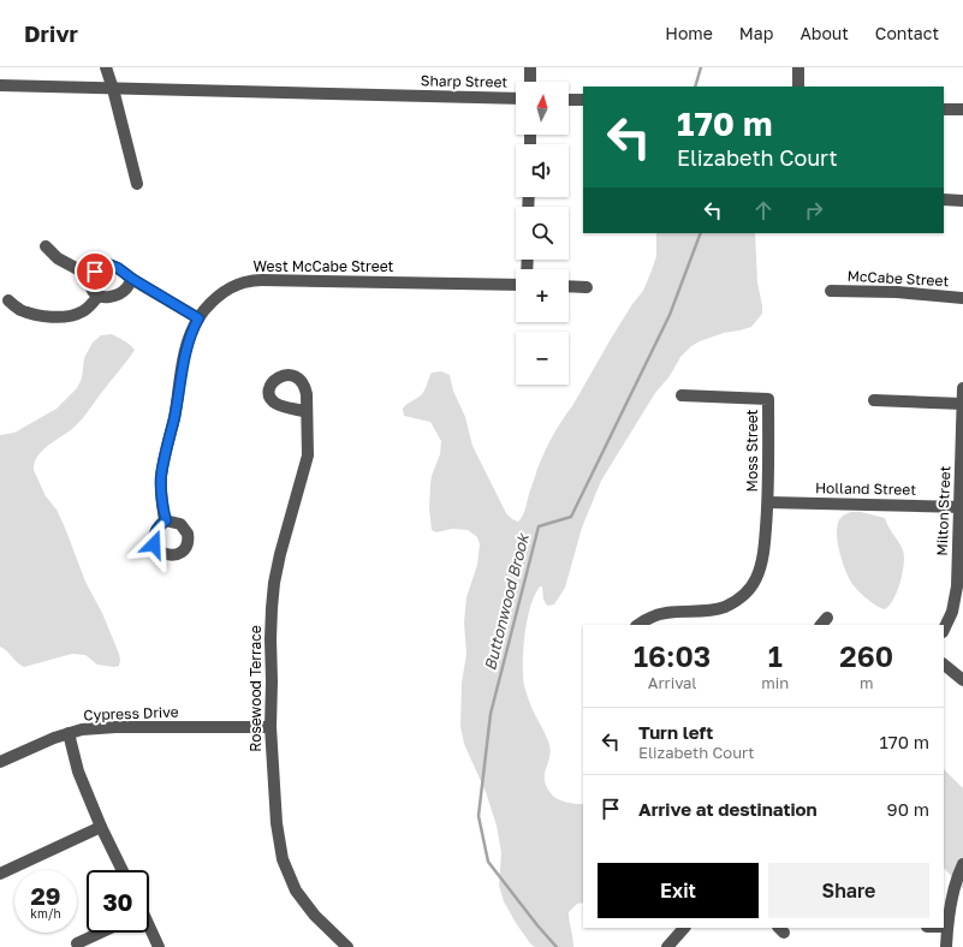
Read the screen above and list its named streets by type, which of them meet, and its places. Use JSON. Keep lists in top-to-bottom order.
{
  "streets": {
    "street": [
      "Sharp Street",
      "West McCabe Street",
      "McCabe Street",
      "Moss Street",
      "Holland Street",
      "Milton Street",
      "Rosewood Terrace",
      "Cypress Drive"
    ]
  },
  "crossings": [
    ["Moss Street", "Holland Street"],
    ["Holland Street", "Milton Street"],
    ["Rosewood Terrace", "Cypress Drive"]
  ],
  "water": ["Buttonwood Brook"],
  "north": "top",
  "page": {
    "header": "Drivr",
    "nav": [
      "Home",
      "Map",
      "About",
      "Contact"
    ],
    "map_buttons": ["+", "−"],
    "turn": ["170 m", "Elizabeth Court"],
    "eta": [
      "16:03",
      "Arrival",
      "1",
      "min",
      "260",
      "m"
    ],
    "list": [
      {
        "name": "Turn left",
        "note": "Elizabeth Court",
        "value": "170 m"
      },
      {
        "name": "Arrive at destination",
        "value": "90 m"
      }
    ],
    "buttons": ["Exit", "Share"],
    "speed": "29 km/h",
    "limit": "30"
  }
}
